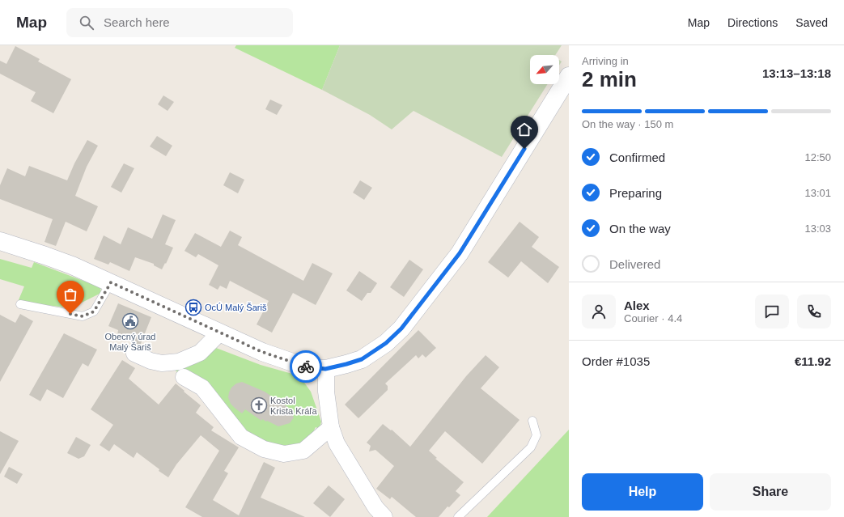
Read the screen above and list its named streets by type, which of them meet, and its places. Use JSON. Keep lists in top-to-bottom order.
{
  "places": {
    "bus stop": ["OcÚ Malý Šariš"],
    "public building": ["Obecný úrad Malý Šariš"],
    "church": ["Kostol Krista Kráľa"]
  },
  "north": "bottom left",
  "page": {
    "header": "Map",
    "search": "Search here",
    "nav": ["Map", "Directions", "Saved"],
    "heading": ["2 min", "Arriving in", "13:13–13:18"],
    "panel": [
      "Alex",
      "Courier · 4.4",
      "Order #1035",
      "€11.92"
    ],
    "bar": "On the way · 150 m",
    "list": [
      ["Confirmed", "12:50"],
      ["Preparing", "13:01"],
      ["On the way", "13:03"],
      "Delivered"
    ],
    "buttons": ["Help", "Share"]
  }
}
